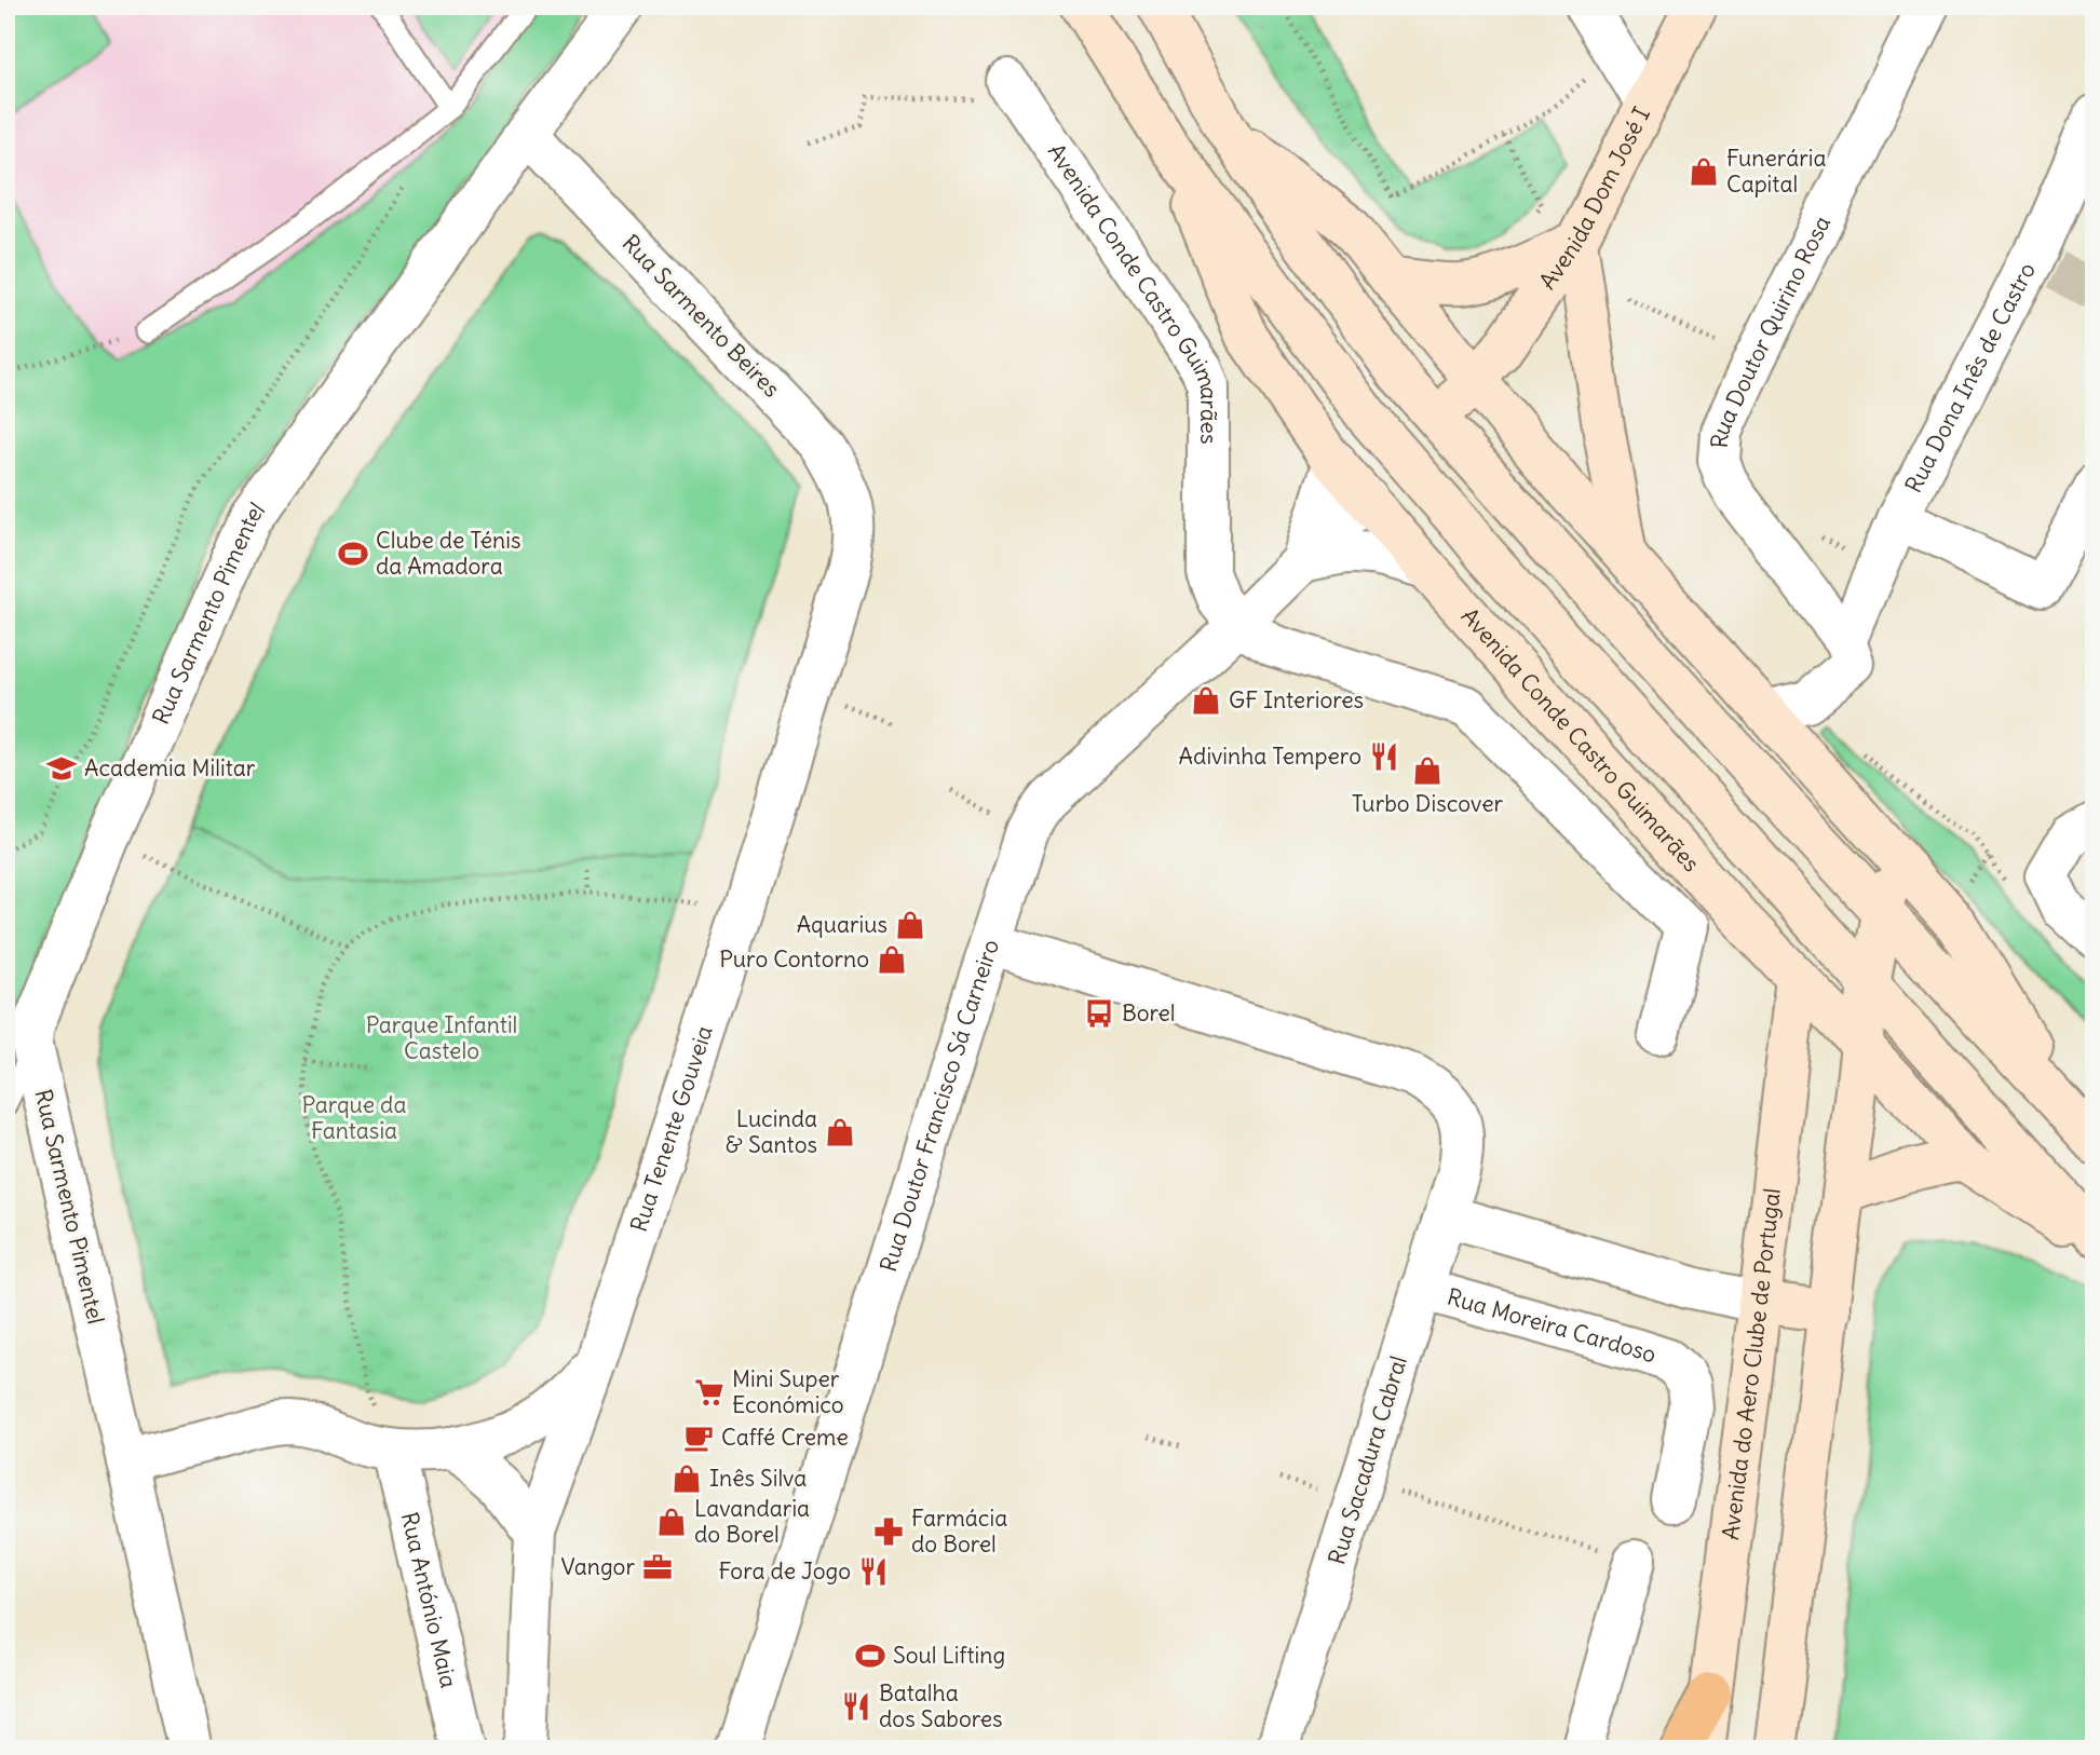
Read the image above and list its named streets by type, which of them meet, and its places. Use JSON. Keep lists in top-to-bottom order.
{
  "streets": {
    "main road": ["Avenida Dom José I", "Avenida Conde Castro Guimarães", "Avenida do Aero Clube de Portugal"],
    "street": [
      "Rua Sarmento Beires",
      "Rua Doutor Quirino Rosa",
      "Rua Dona Inês de Castro",
      "Rua Sarmento Pimentel",
      "Rua Doutor Francisco Sá Carneiro",
      "Rua Tenente Gouveia",
      "Rua Moreira Cardoso",
      "Rua Sacadura Cabral",
      "Rua António Maia"
    ]
  },
  "crossings": [
    ["Avenida Dom José I", "Avenida Conde Castro Guimarães"],
    ["Avenida Dom José I", "Rua Doutor Francisco Sá Carneiro"],
    ["Avenida Conde Castro Guimarães", "Rua Doutor Francisco Sá Carneiro"],
    ["Avenida Conde Castro Guimarães", "Avenida do Aero Clube de Portugal"],
    ["Rua Sarmento Beires", "Rua Sarmento Pimentel"],
    ["Rua Sarmento Beires", "Rua Tenente Gouveia"],
    ["Rua Doutor Quirino Rosa", "Rua Dona Inês de Castro"],
    ["Rua Doutor Francisco Sá Carneiro", "Rua Sacadura Cabral"],
    ["Rua Moreira Cardoso", "Rua Sacadura Cabral"]
  ],
  "parks": ["Parque Infantil Castelo", "Parque da Fantasia"],
  "places": {
    "shop": [
      "Funerária Capital",
      "GF Interiores",
      "Turbo Discover",
      "Aquarius",
      "Puro Contorno",
      "Lucinda & Santos",
      "Inês Silva",
      "Lavandaria do Borel"
    ],
    "sports": ["Clube de Ténis da Amadora", "Soul Lifting"],
    "restaurant": ["Adivinha Tempero", "Fora de Jogo", "Batalha dos Sabores"],
    "school or university": ["Academia Militar"],
    "bus stop": ["Borel"],
    "supermarket": ["Mini Super Económico"],
    "cafe": ["Caffé Creme"],
    "pharmacy": ["Farmácia do Borel"],
    "office": ["Vangor"]
  }
}
